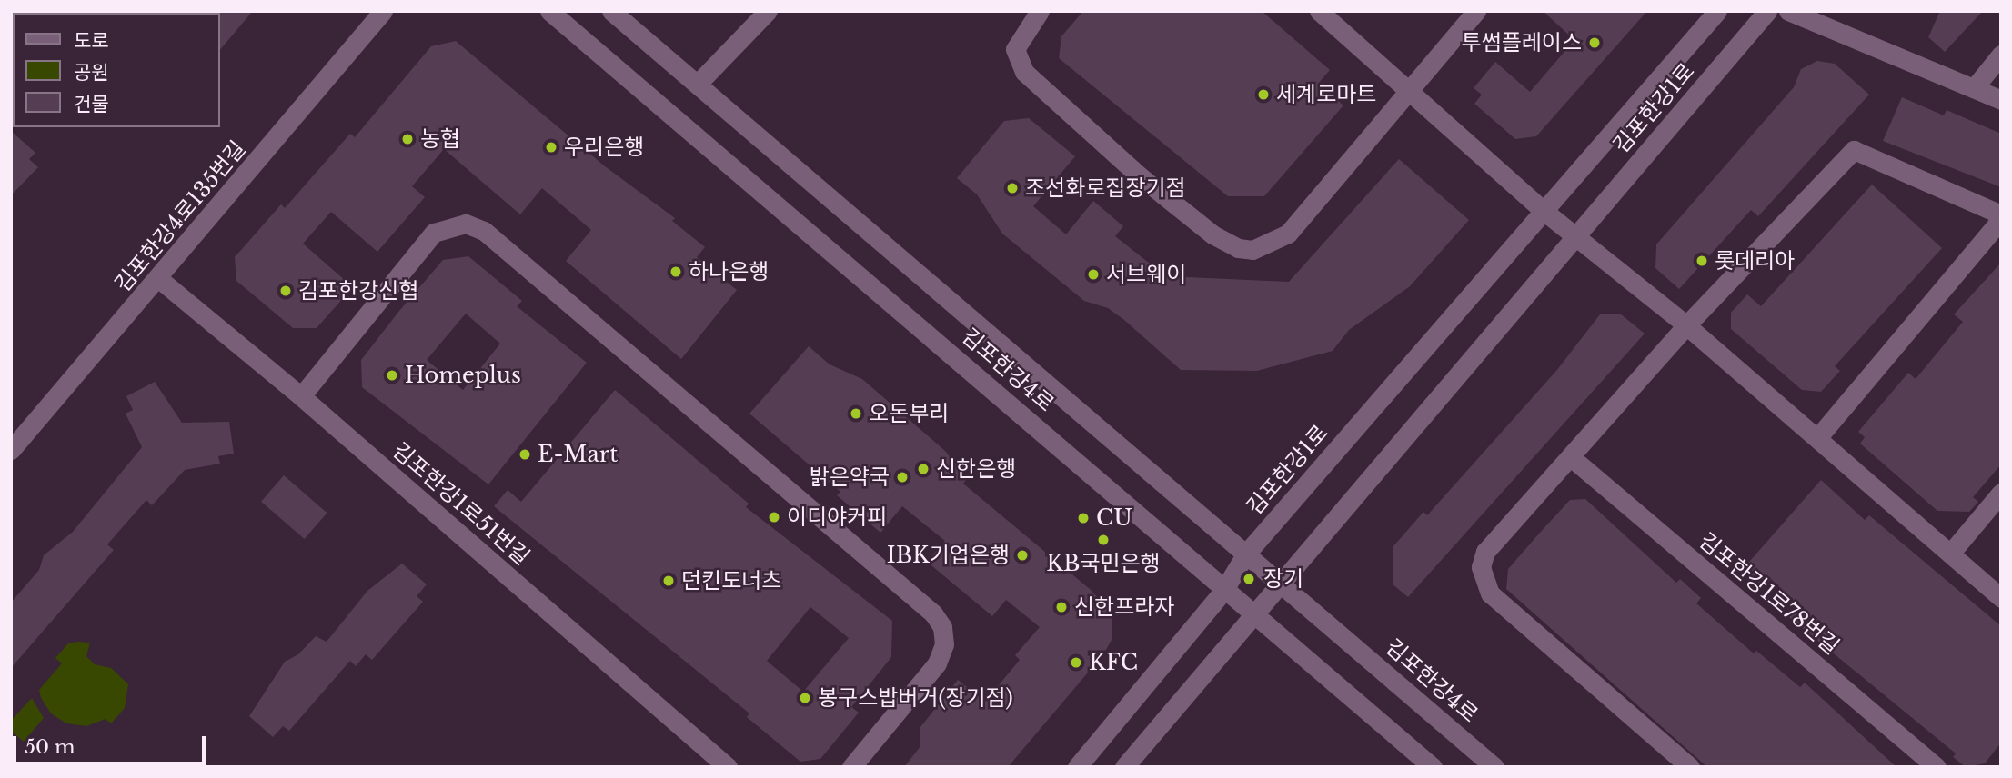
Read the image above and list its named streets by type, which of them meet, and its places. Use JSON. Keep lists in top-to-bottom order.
{
  "streets": {
    "street": [
      "김포한강1로",
      "김포한강4로135번길",
      "김포한강4로",
      "김포한강1로51번길",
      "김포한강1로78번길"
    ]
  },
  "crossings": [
    ["김포한강1로", "김포한강4로"],
    ["김포한강4로135번길", "김포한강1로51번길"]
  ],
  "places": [
    "투썸플레이스",
    "세계로마트",
    "농협",
    "우리은행",
    "조선화로집장기점",
    "롯데리아",
    "하나은행",
    "서브웨이",
    "김포한강신협",
    "Homeplus",
    "오돈부리",
    "E-Mart",
    "신한은행",
    "밝은약국",
    "이디야커피",
    "CU",
    "KB국민은행",
    "IBK기업은행",
    "장기",
    "던킨도너츠",
    "신한프라자",
    "KFC",
    "봉구스밥버거(장기점)"
  ],
  "legend": ["도로", "공원", "건물"],
  "scale_bar": "50 m"
}
